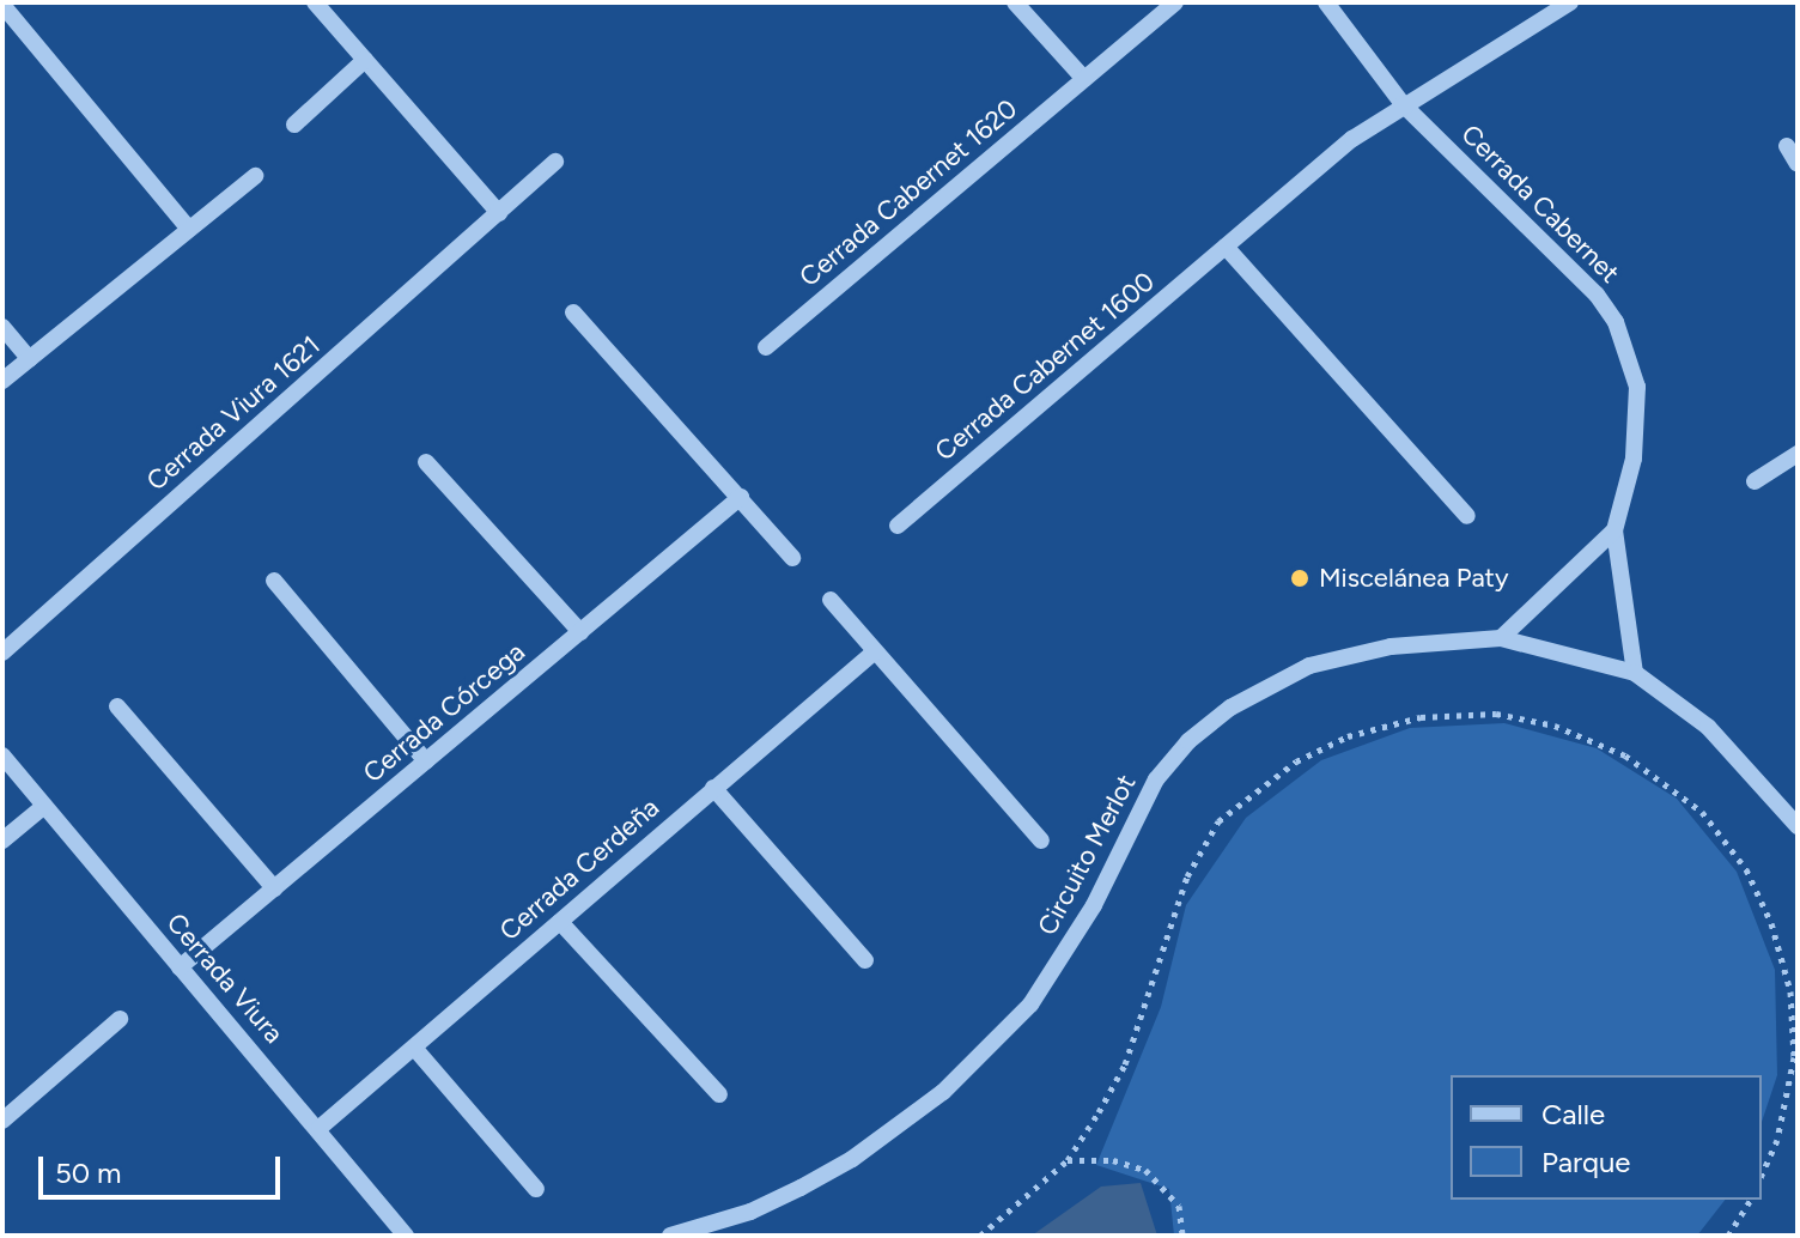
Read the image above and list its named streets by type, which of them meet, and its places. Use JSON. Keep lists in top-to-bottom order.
{
  "streets": {
    "street": [
      "Cerrada Cabernet 1620",
      "Cerrada Cabernet",
      "Cerrada Cabernet 1600",
      "Cerrada Viura 1621",
      "Cerrada Córcega",
      "Circuito Merlot",
      "Cerrada Cerdeña",
      "Cerrada Viura"
    ]
  },
  "crossings": [
    ["Cerrada Cabernet", "Cerrada Cabernet 1600"],
    ["Cerrada Cabernet", "Circuito Merlot"],
    ["Cerrada Córcega", "Cerrada Viura"],
    ["Cerrada Cerdeña", "Cerrada Viura"]
  ],
  "places": ["Miscelánea Paty"],
  "legend": ["Calle", "Parque"],
  "scale_bar": "50 m"
}
